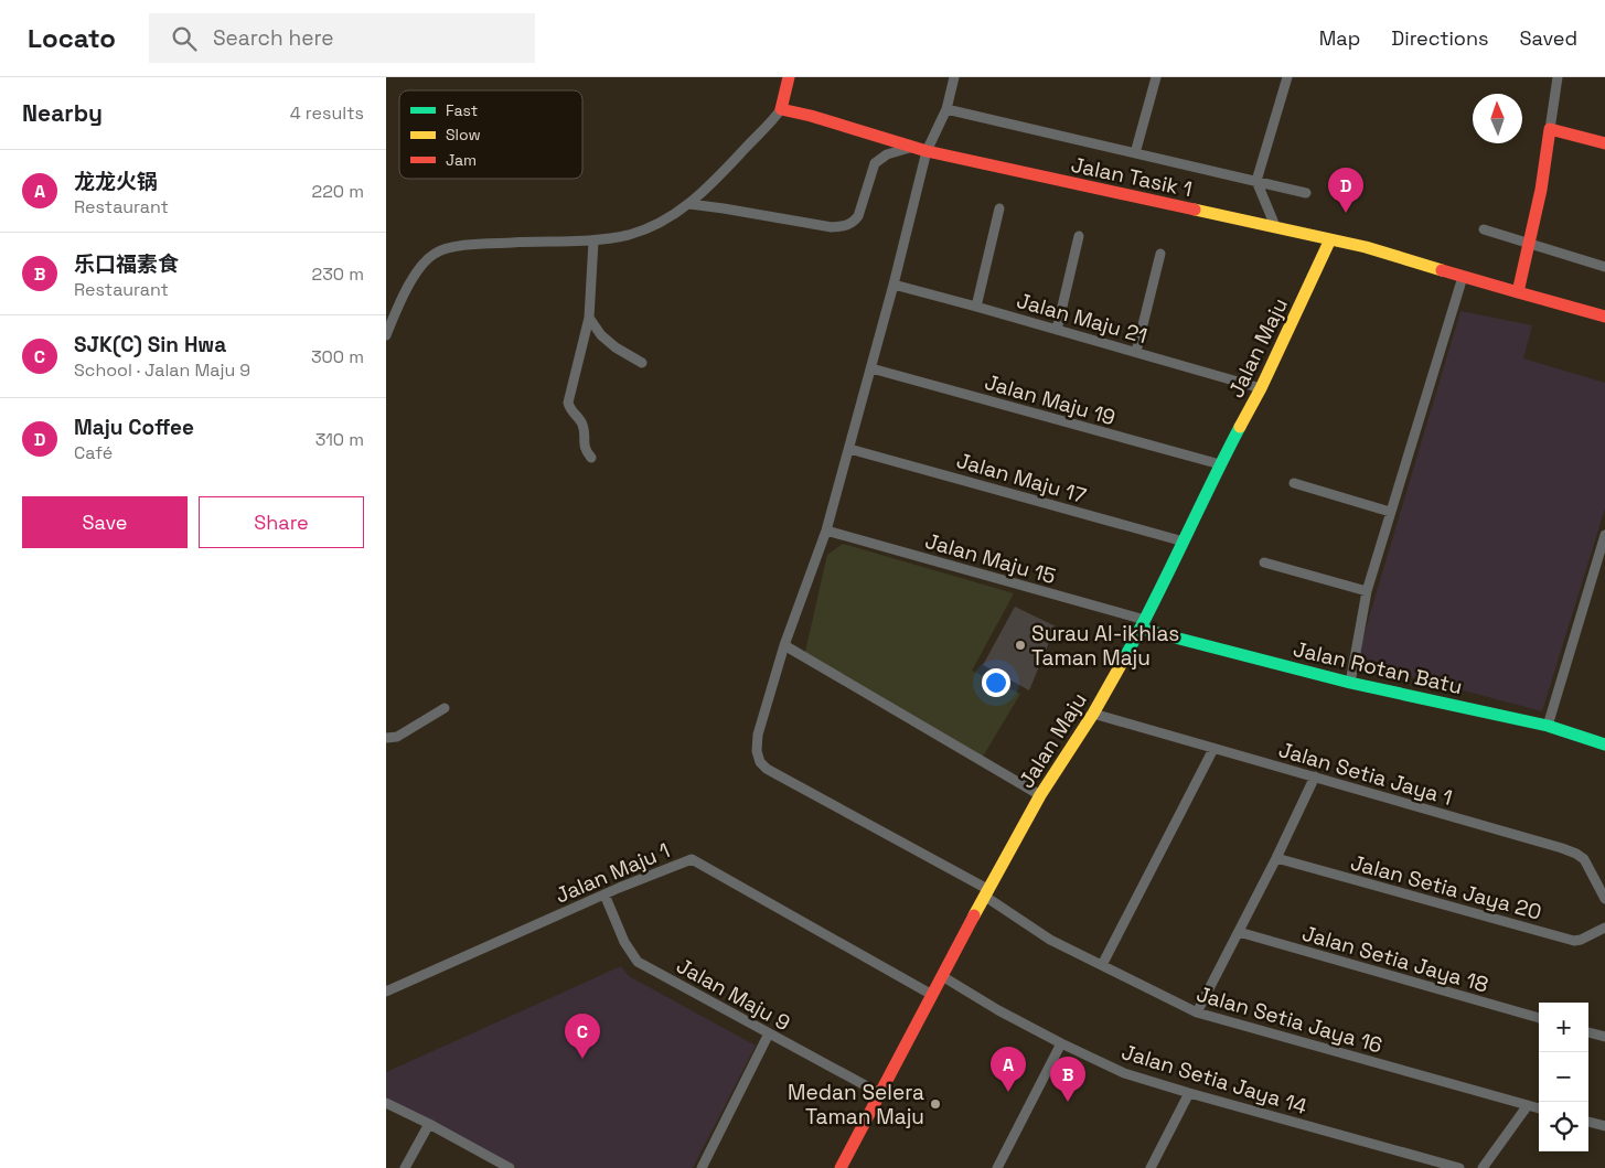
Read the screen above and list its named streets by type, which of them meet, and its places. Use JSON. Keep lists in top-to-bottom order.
{
  "streets": {
    "street": [
      "Jalan Tasik 1",
      "Jalan Maju 21",
      "Jalan Maju",
      "Jalan Maju 19",
      "Jalan Maju 17",
      "Jalan Maju 15",
      "Jalan Rotan Batu",
      "Jalan Setia Jaya 1",
      "Jalan Maju 1",
      "Jalan Setia Jaya 20",
      "Jalan Setia Jaya 18",
      "Jalan Maju 9",
      "Jalan Setia Jaya 16",
      "Jalan Setia Jaya 14"
    ]
  },
  "crossings": [
    ["Jalan Tasik 1", "Jalan Maju"],
    ["Jalan Maju 21", "Jalan Maju"],
    ["Jalan Maju", "Jalan Maju 19"],
    ["Jalan Maju", "Jalan Maju 17"],
    ["Jalan Maju", "Jalan Maju 15"],
    ["Jalan Maju", "Jalan Rotan Batu"],
    ["Jalan Maju", "Jalan Setia Jaya 1"],
    ["Jalan Maju", "Jalan Maju 1"],
    ["Jalan Maju", "Jalan Maju 9"],
    ["Jalan Maju", "Jalan Setia Jaya 16"],
    ["Jalan Maju", "Jalan Setia Jaya 14"],
    ["Jalan Maju 15", "Jalan Rotan Batu"],
    ["Jalan Maju 1", "Jalan Maju 9"]
  ],
  "places": ["Surau Al-ikhlas Taman Maju", "Medan Selera Taman Maju"],
  "legend": ["Fast", "Slow", "Jam"],
  "north": "top",
  "page": {
    "header": "Locato",
    "search": "Search here",
    "nav": ["Map", "Directions", "Saved"],
    "heading": ["Nearby", "4 results"],
    "list": [
      {
        "mark": "A",
        "name": "龙龙火锅",
        "note": "Restaurant",
        "value": "220 m"
      },
      {
        "mark": "B",
        "name": "乐口福素食",
        "note": "Restaurant",
        "value": "230 m"
      },
      {
        "mark": "C",
        "name": "SJK(C) Sin Hwa",
        "note": "School · Jalan Maju 9",
        "value": "300 m"
      },
      {
        "mark": "D",
        "name": "Maju Coffee",
        "note": "Café",
        "value": "310 m"
      }
    ],
    "pins": [
      "D",
      "C",
      "A",
      "B"
    ],
    "buttons": ["Save", "Share"],
    "map_buttons": ["+", "−"]
  }
}
